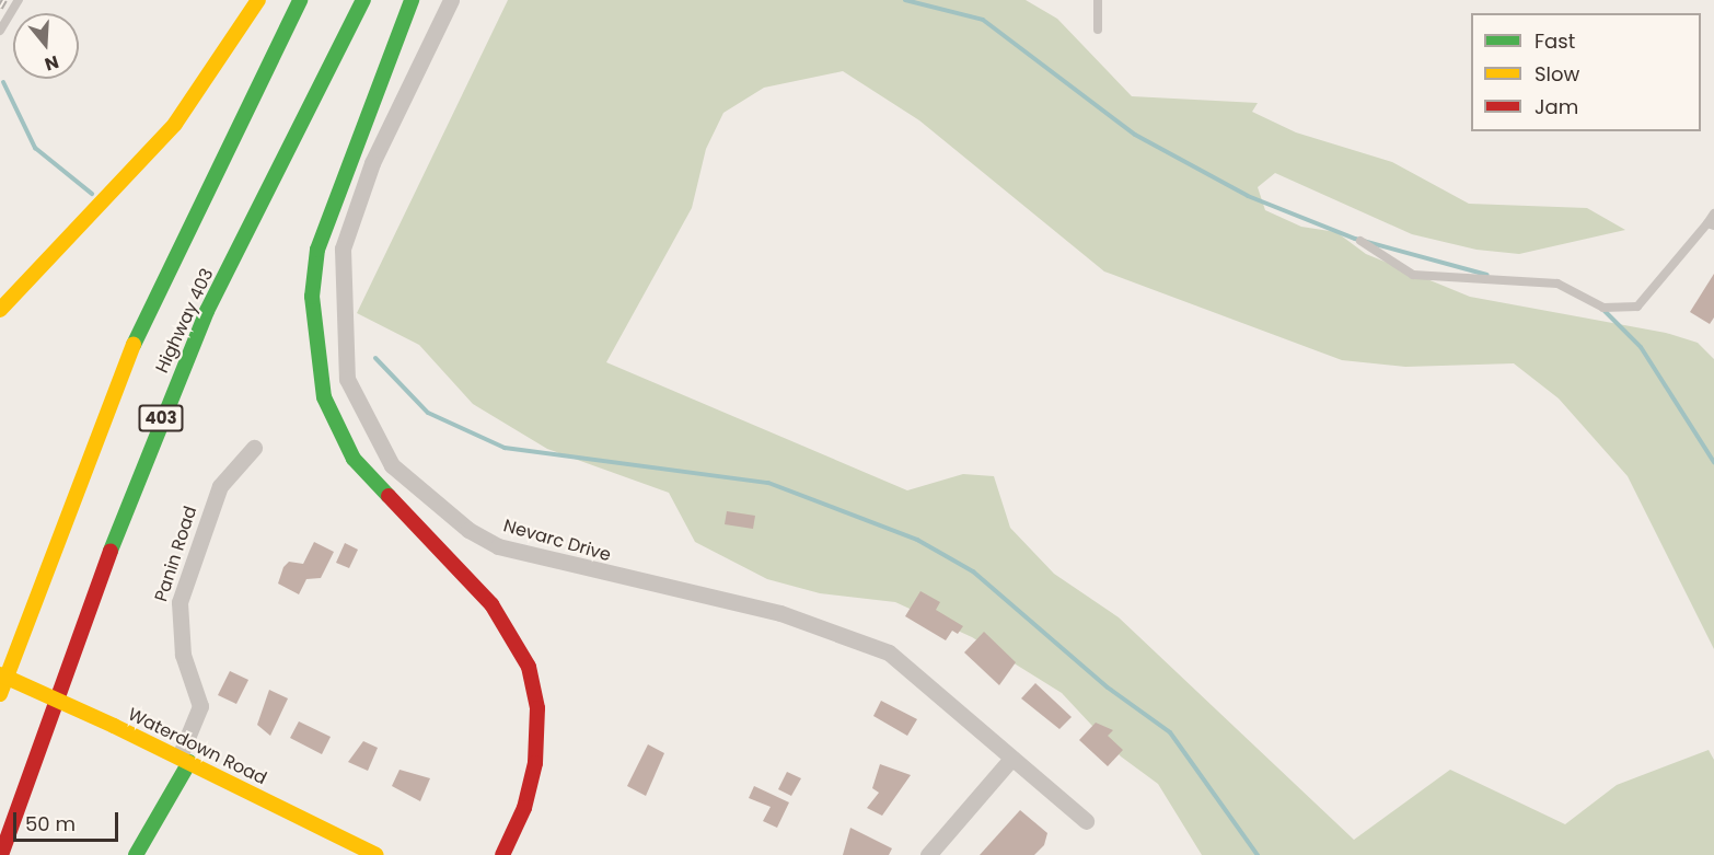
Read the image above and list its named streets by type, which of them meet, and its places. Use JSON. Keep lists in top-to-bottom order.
{
  "streets": {
    "main road": ["Highway 403", "403", "Waterdown Road"],
    "street": ["Nevarc Drive", "Panin Road"]
  },
  "crossings": [
    ["Panin Road", "Waterdown Road"]
  ],
  "legend": ["Fast", "Slow", "Jam"],
  "scale_bar": "50 m",
  "north": "bottom"
}
